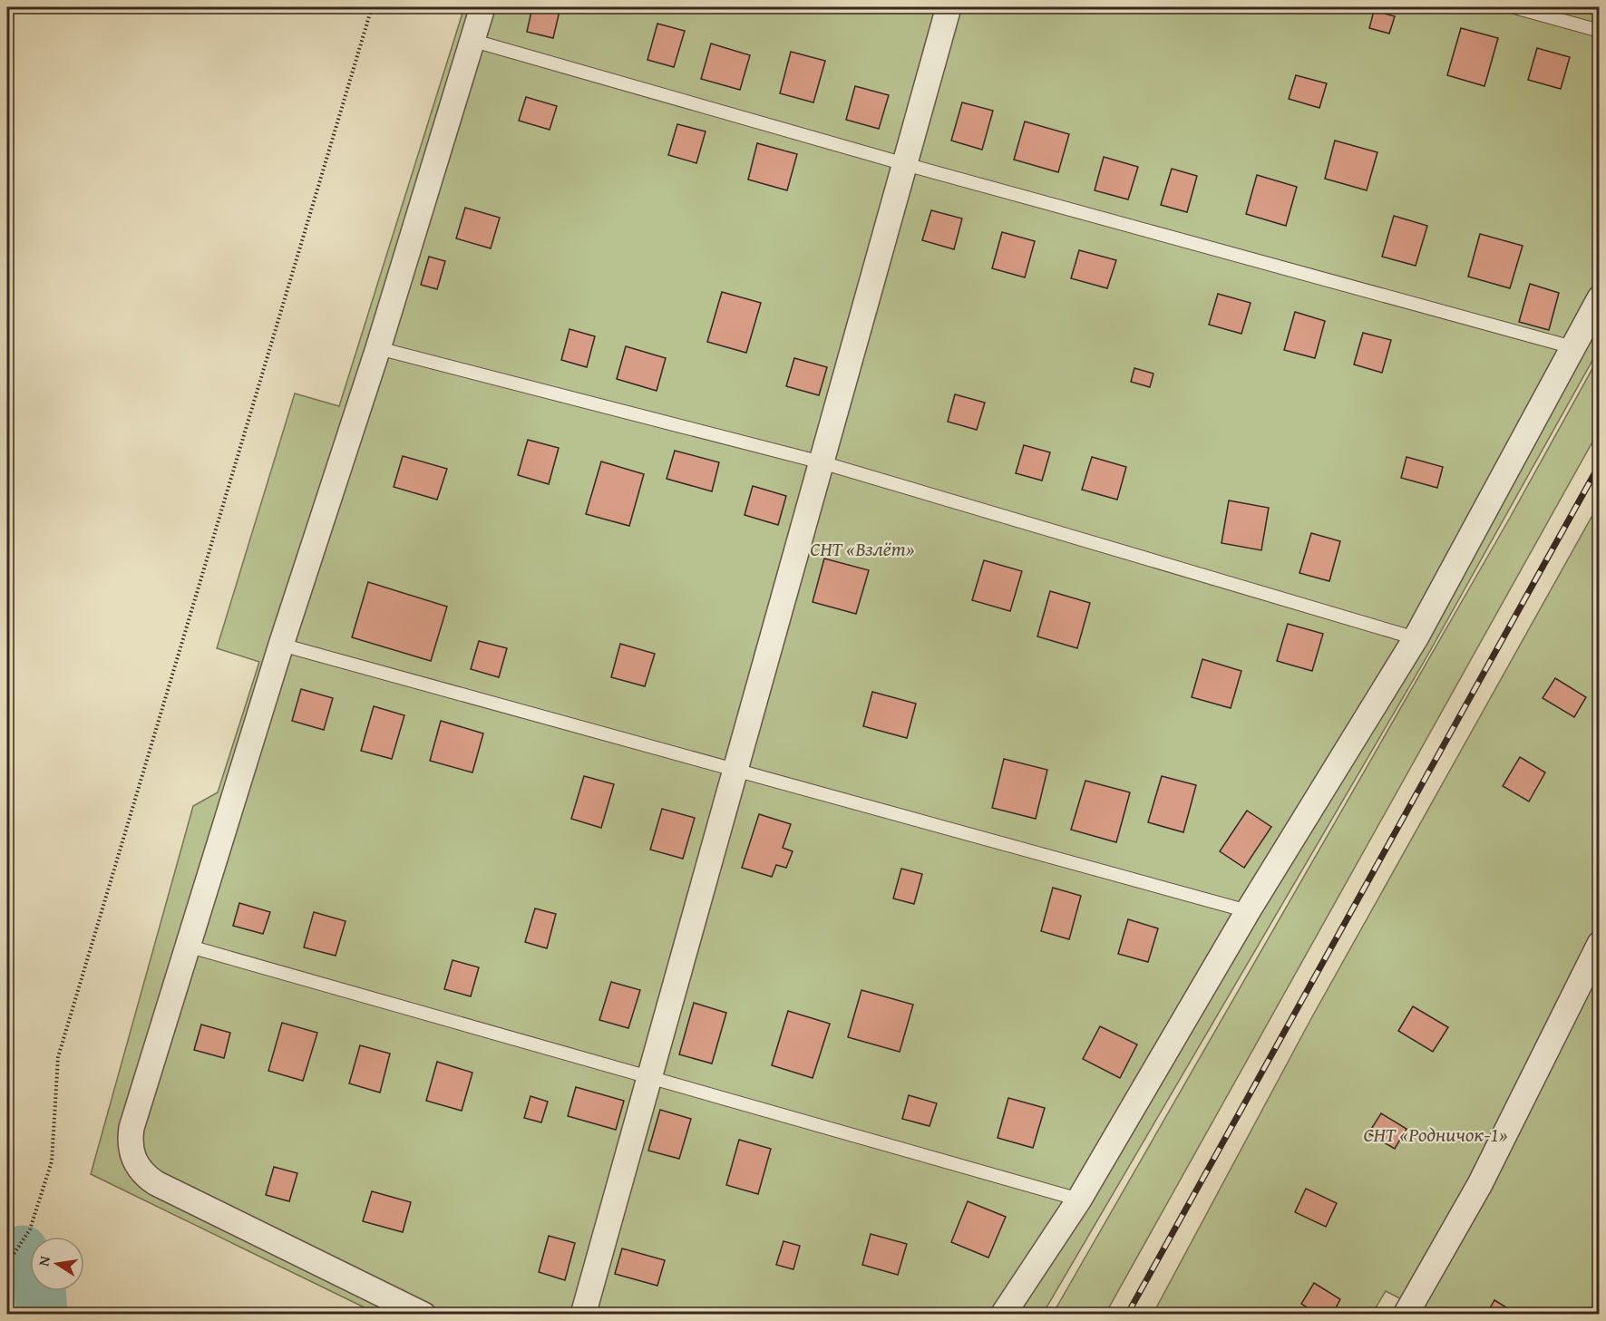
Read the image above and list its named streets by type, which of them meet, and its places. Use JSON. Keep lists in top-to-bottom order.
{
  "parks": ["СНТ «Взлёт»", "СНТ «Родничок-1»"],
  "north": "left"
}
